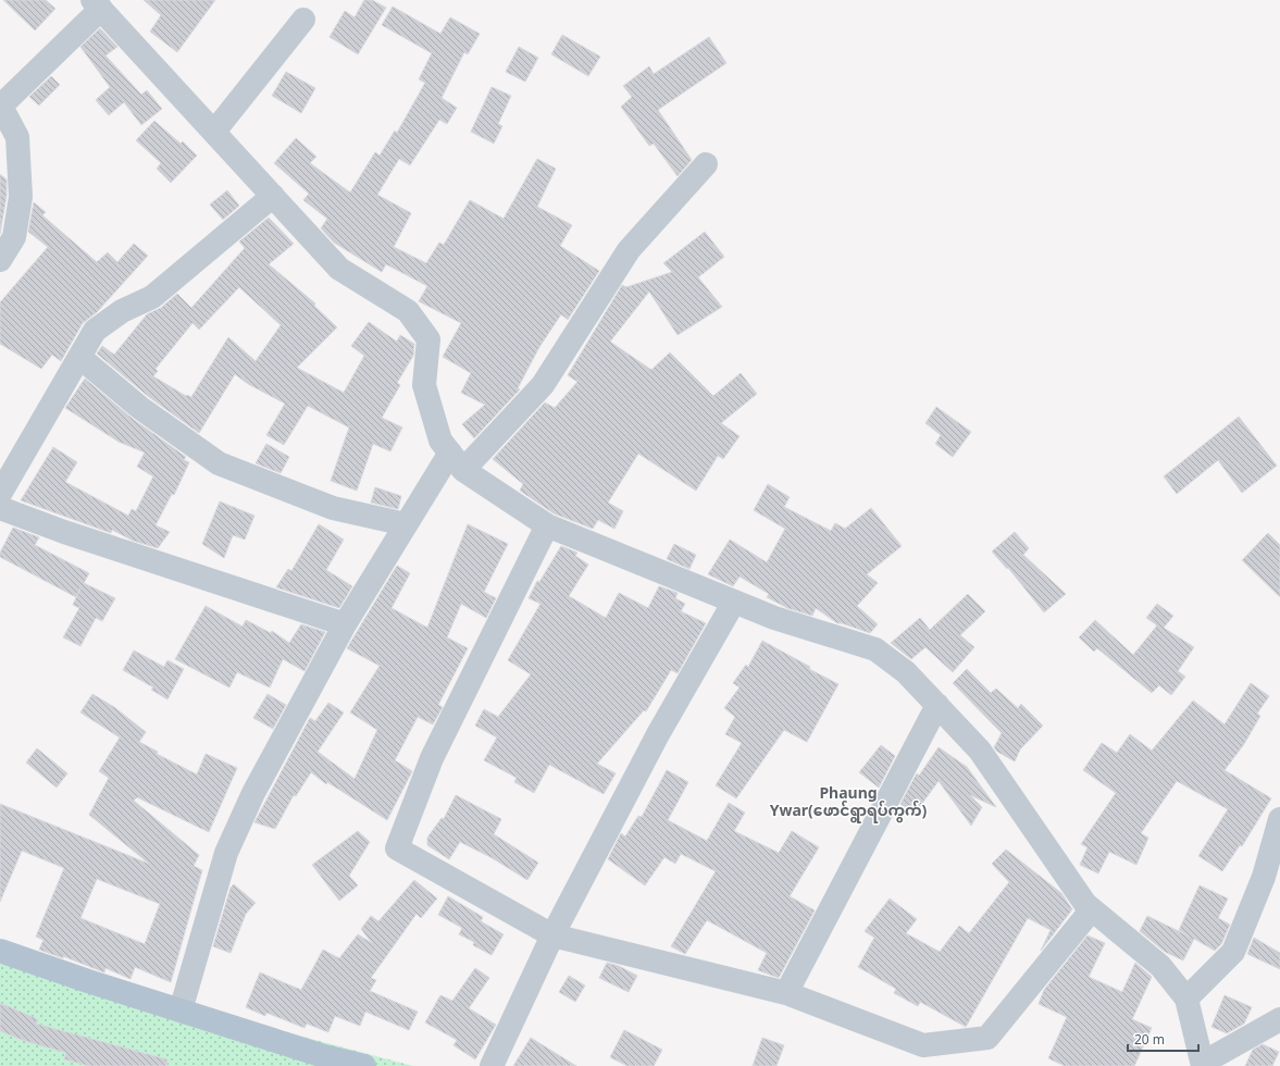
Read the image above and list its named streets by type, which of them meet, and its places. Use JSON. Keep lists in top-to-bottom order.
{
  "districts": ["Phaung Ywar(ဖောင်ရွာရပ်ကွက်)"],
  "scale_bar": "20 m"
}
